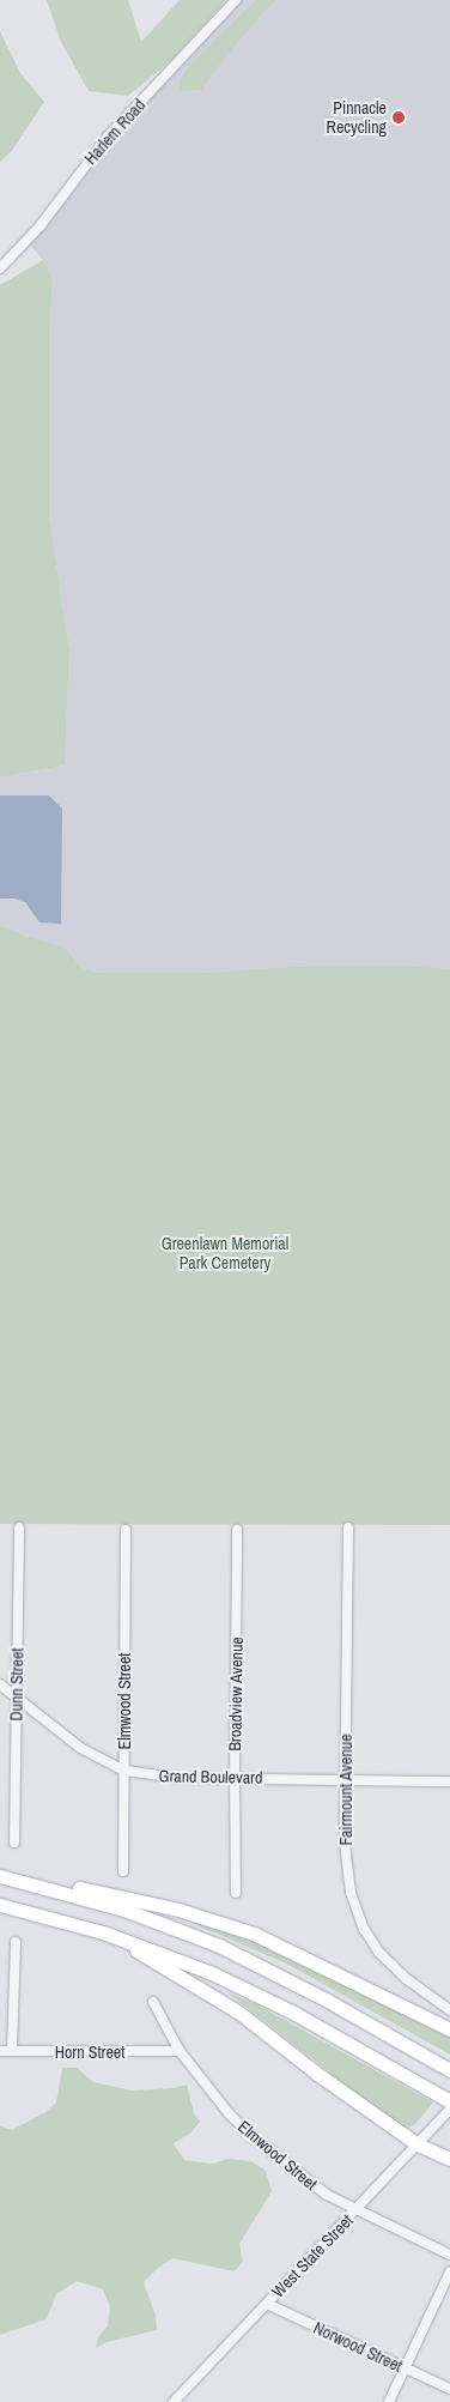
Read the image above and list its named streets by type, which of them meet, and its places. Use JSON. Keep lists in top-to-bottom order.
{
  "streets": {
    "street": [
      "Harlem Road",
      "Dunn Street",
      "Broadview Avenue",
      "Elmwood Street",
      "Grand Boulevard",
      "Fairmount Avenue",
      "Horn Street",
      "West State Street",
      "Norwood Street"
    ]
  },
  "crossings": [
    ["Dunn Street", "Grand Boulevard"],
    ["Broadview Avenue", "Grand Boulevard"],
    ["Elmwood Street", "Grand Boulevard"],
    ["Elmwood Street", "Horn Street"],
    ["Elmwood Street", "West State Street"],
    ["Grand Boulevard", "Fairmount Avenue"],
    ["West State Street", "Norwood Street"]
  ],
  "parks": ["Greenlawn Memorial Park Cemetery"],
  "places": ["Pinnacle Recycling"]
}
